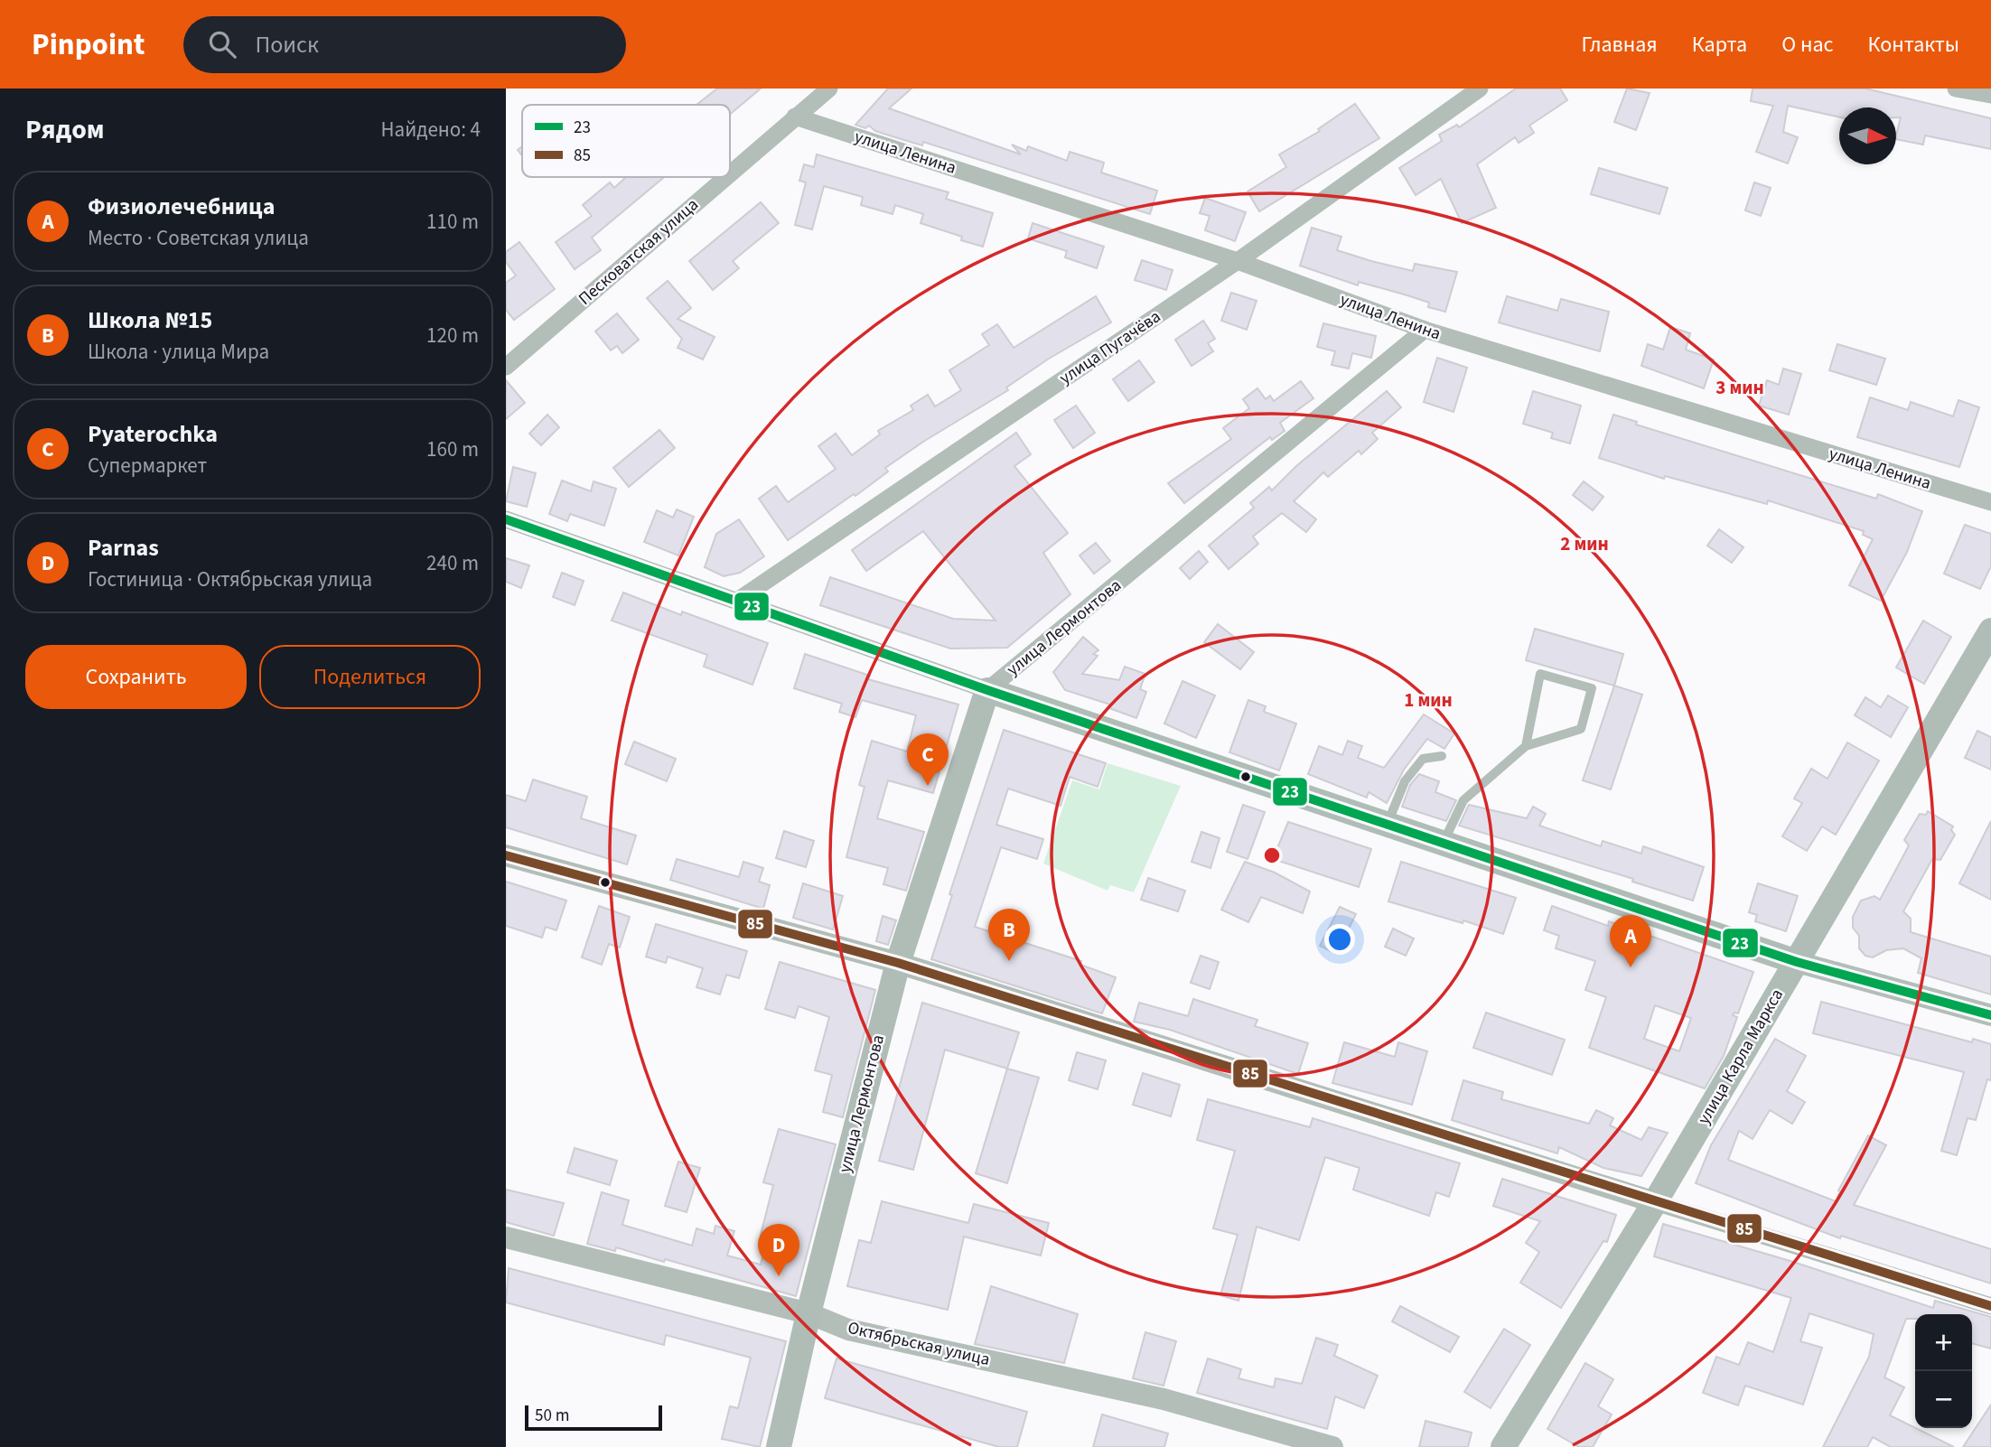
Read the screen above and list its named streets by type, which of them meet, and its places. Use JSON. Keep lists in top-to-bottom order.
{
  "streets": {
    "main road": ["улица Лермонтова", "улица Карла Маркса"],
    "street": [
      "улица Ленина",
      "Песковатская улица",
      "улица Пугачёва",
      "Октябрьская улица"
    ]
  },
  "crossings": [
    ["улица Ленина", "Песковатская улица"],
    ["улица Ленина", "улица Пугачёва"],
    ["улица Ленина", "улица Лермонтова"],
    ["улица Лермонтова", "Октябрьская улица"]
  ],
  "lines": ["transit line 23", "transit line 85"],
  "legend": ["23", "85"],
  "scale_bar": "50 m",
  "north": "right",
  "page": {
    "header": "Pinpoint",
    "search": "Поиск",
    "nav": [
      "Главная",
      "Карта",
      "О нас",
      "Контакты"
    ],
    "heading": ["Рядом", "Найдено: 4"],
    "list": [
      {
        "mark": "A",
        "name": "Физиолечебница",
        "note": "Место · Советская улица",
        "value": "110 m"
      },
      {
        "mark": "B",
        "name": "Школа №15",
        "note": "Школа · улица Мира",
        "value": "120 m"
      },
      {
        "mark": "C",
        "name": "Pyaterochka",
        "note": "Супермаркет",
        "value": "160 m"
      },
      {
        "mark": "D",
        "name": "Parnas",
        "note": "Гостиница · Октябрьская улица",
        "value": "240 m"
      }
    ],
    "buttons": ["Сохранить", "Поделиться"],
    "pins": [
      "C",
      "B",
      "A",
      "D"
    ],
    "map_buttons": ["+", "−"],
    "scale": "50 m"
  },
  "rings": ["3 мин", "2 мин", "1 мин"]
}
